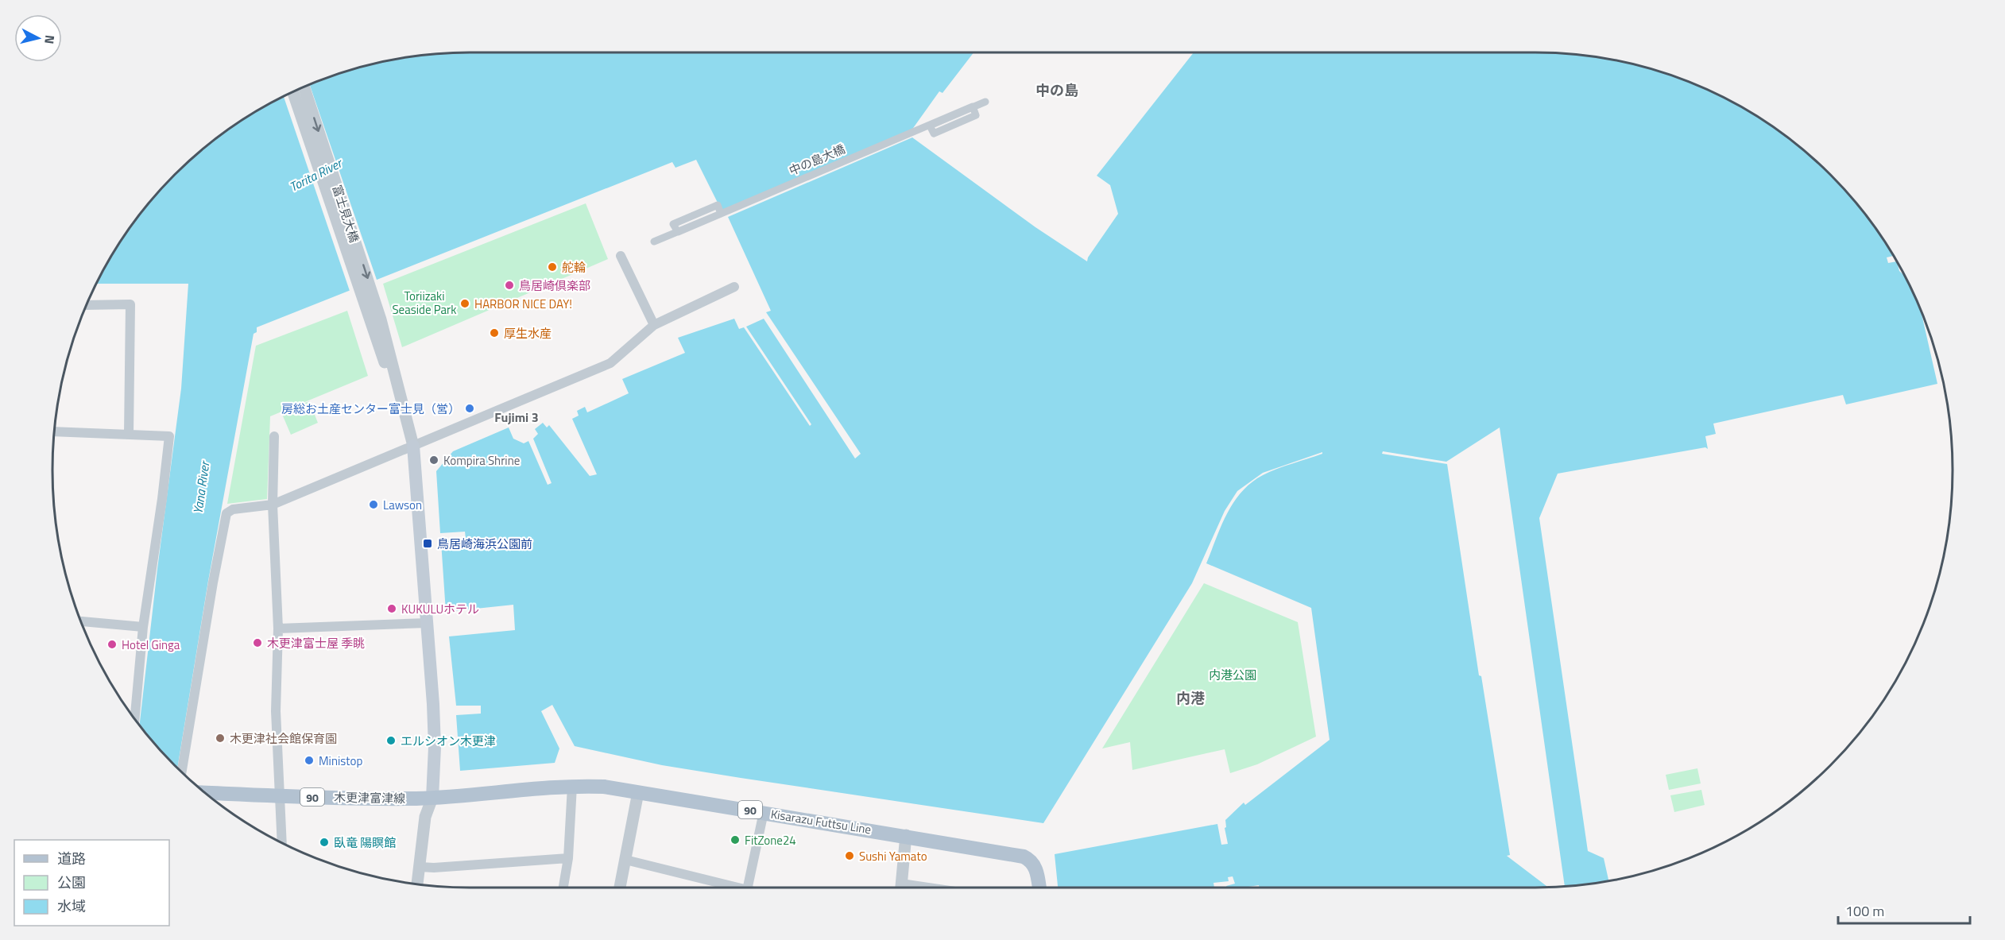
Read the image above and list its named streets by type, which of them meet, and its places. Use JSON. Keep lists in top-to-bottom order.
{
  "streets": {
    "main road": ["90", "木更津富津線", "Kisarazu Futtsu Line"],
    "street": ["中の島大橋", "富士見大橋"]
  },
  "crossings": [
    ["木更津富津線", "Kisarazu Futtsu Line"]
  ],
  "districts": ["中の島", "Fujimi 3", "内港"],
  "water": ["Torita River", "Yana River"],
  "parks": ["Toriizaki Seaside Park", "内港公園"],
  "places": {
    "other": [
      "舵輪",
      "鳥居崎倶楽部",
      "HARBOR NICE DAY!",
      "厚生水産",
      "房総お土産センター富士見（営）",
      "Kompira Shrine",
      "Lawson",
      "KUKULUホテル",
      "木更津富士屋 季眺",
      "Hotel Ginga",
      "木更津社会館保育園",
      "エルシオン木更津",
      "Ministop",
      "FitZone24",
      "臥竜 陽瞑館",
      "Sushi Yamato"
    ],
    "transit": ["鳥居崎海浜公園前"]
  },
  "legend": ["道路", "公園", "水域"],
  "scale_bar": "100 m",
  "north": "right"
}
